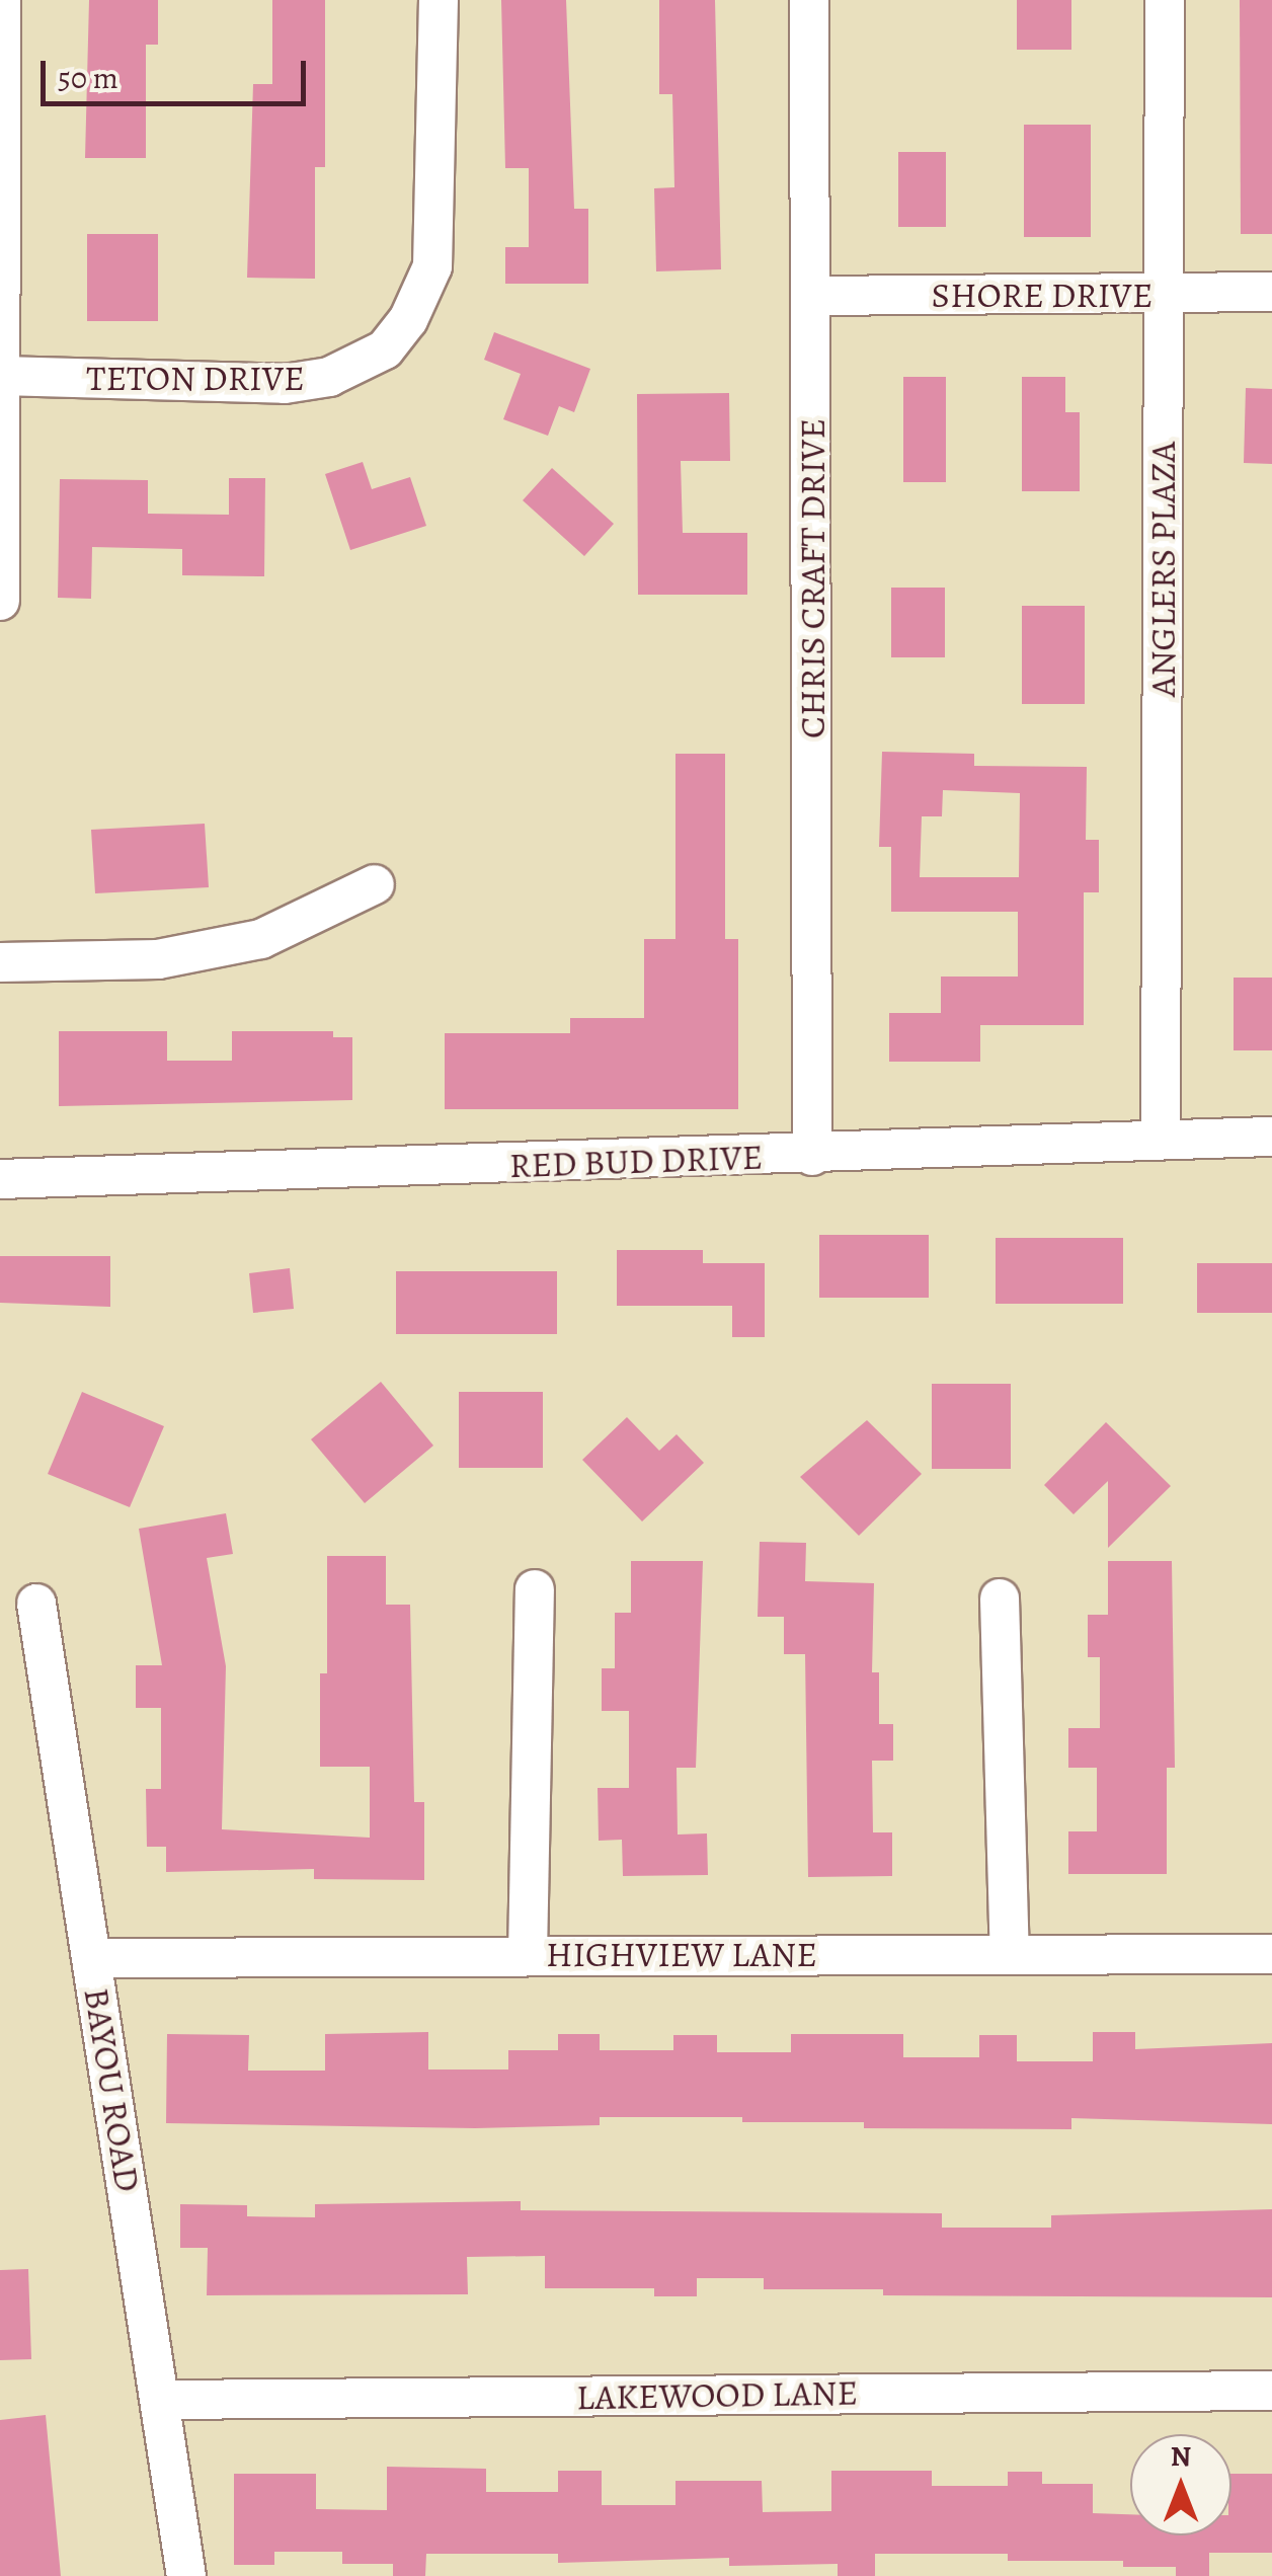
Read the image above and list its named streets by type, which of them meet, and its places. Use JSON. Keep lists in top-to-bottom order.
{
  "streets": {
    "street": [
      "SHORE DRIVE",
      "TETON DRIVE",
      "ANGLERS PLAZA",
      "CHRIS CRAFT DRIVE",
      "RED BUD DRIVE",
      "HIGHVIEW LANE",
      "BAYOU ROAD",
      "LAKEWOOD LANE"
    ]
  },
  "crossings": [
    ["SHORE DRIVE", "ANGLERS PLAZA"],
    ["SHORE DRIVE", "CHRIS CRAFT DRIVE"],
    ["ANGLERS PLAZA", "RED BUD DRIVE"],
    ["CHRIS CRAFT DRIVE", "RED BUD DRIVE"],
    ["HIGHVIEW LANE", "BAYOU ROAD"],
    ["BAYOU ROAD", "LAKEWOOD LANE"]
  ],
  "scale_bar": "50 m",
  "north": "top"
}
